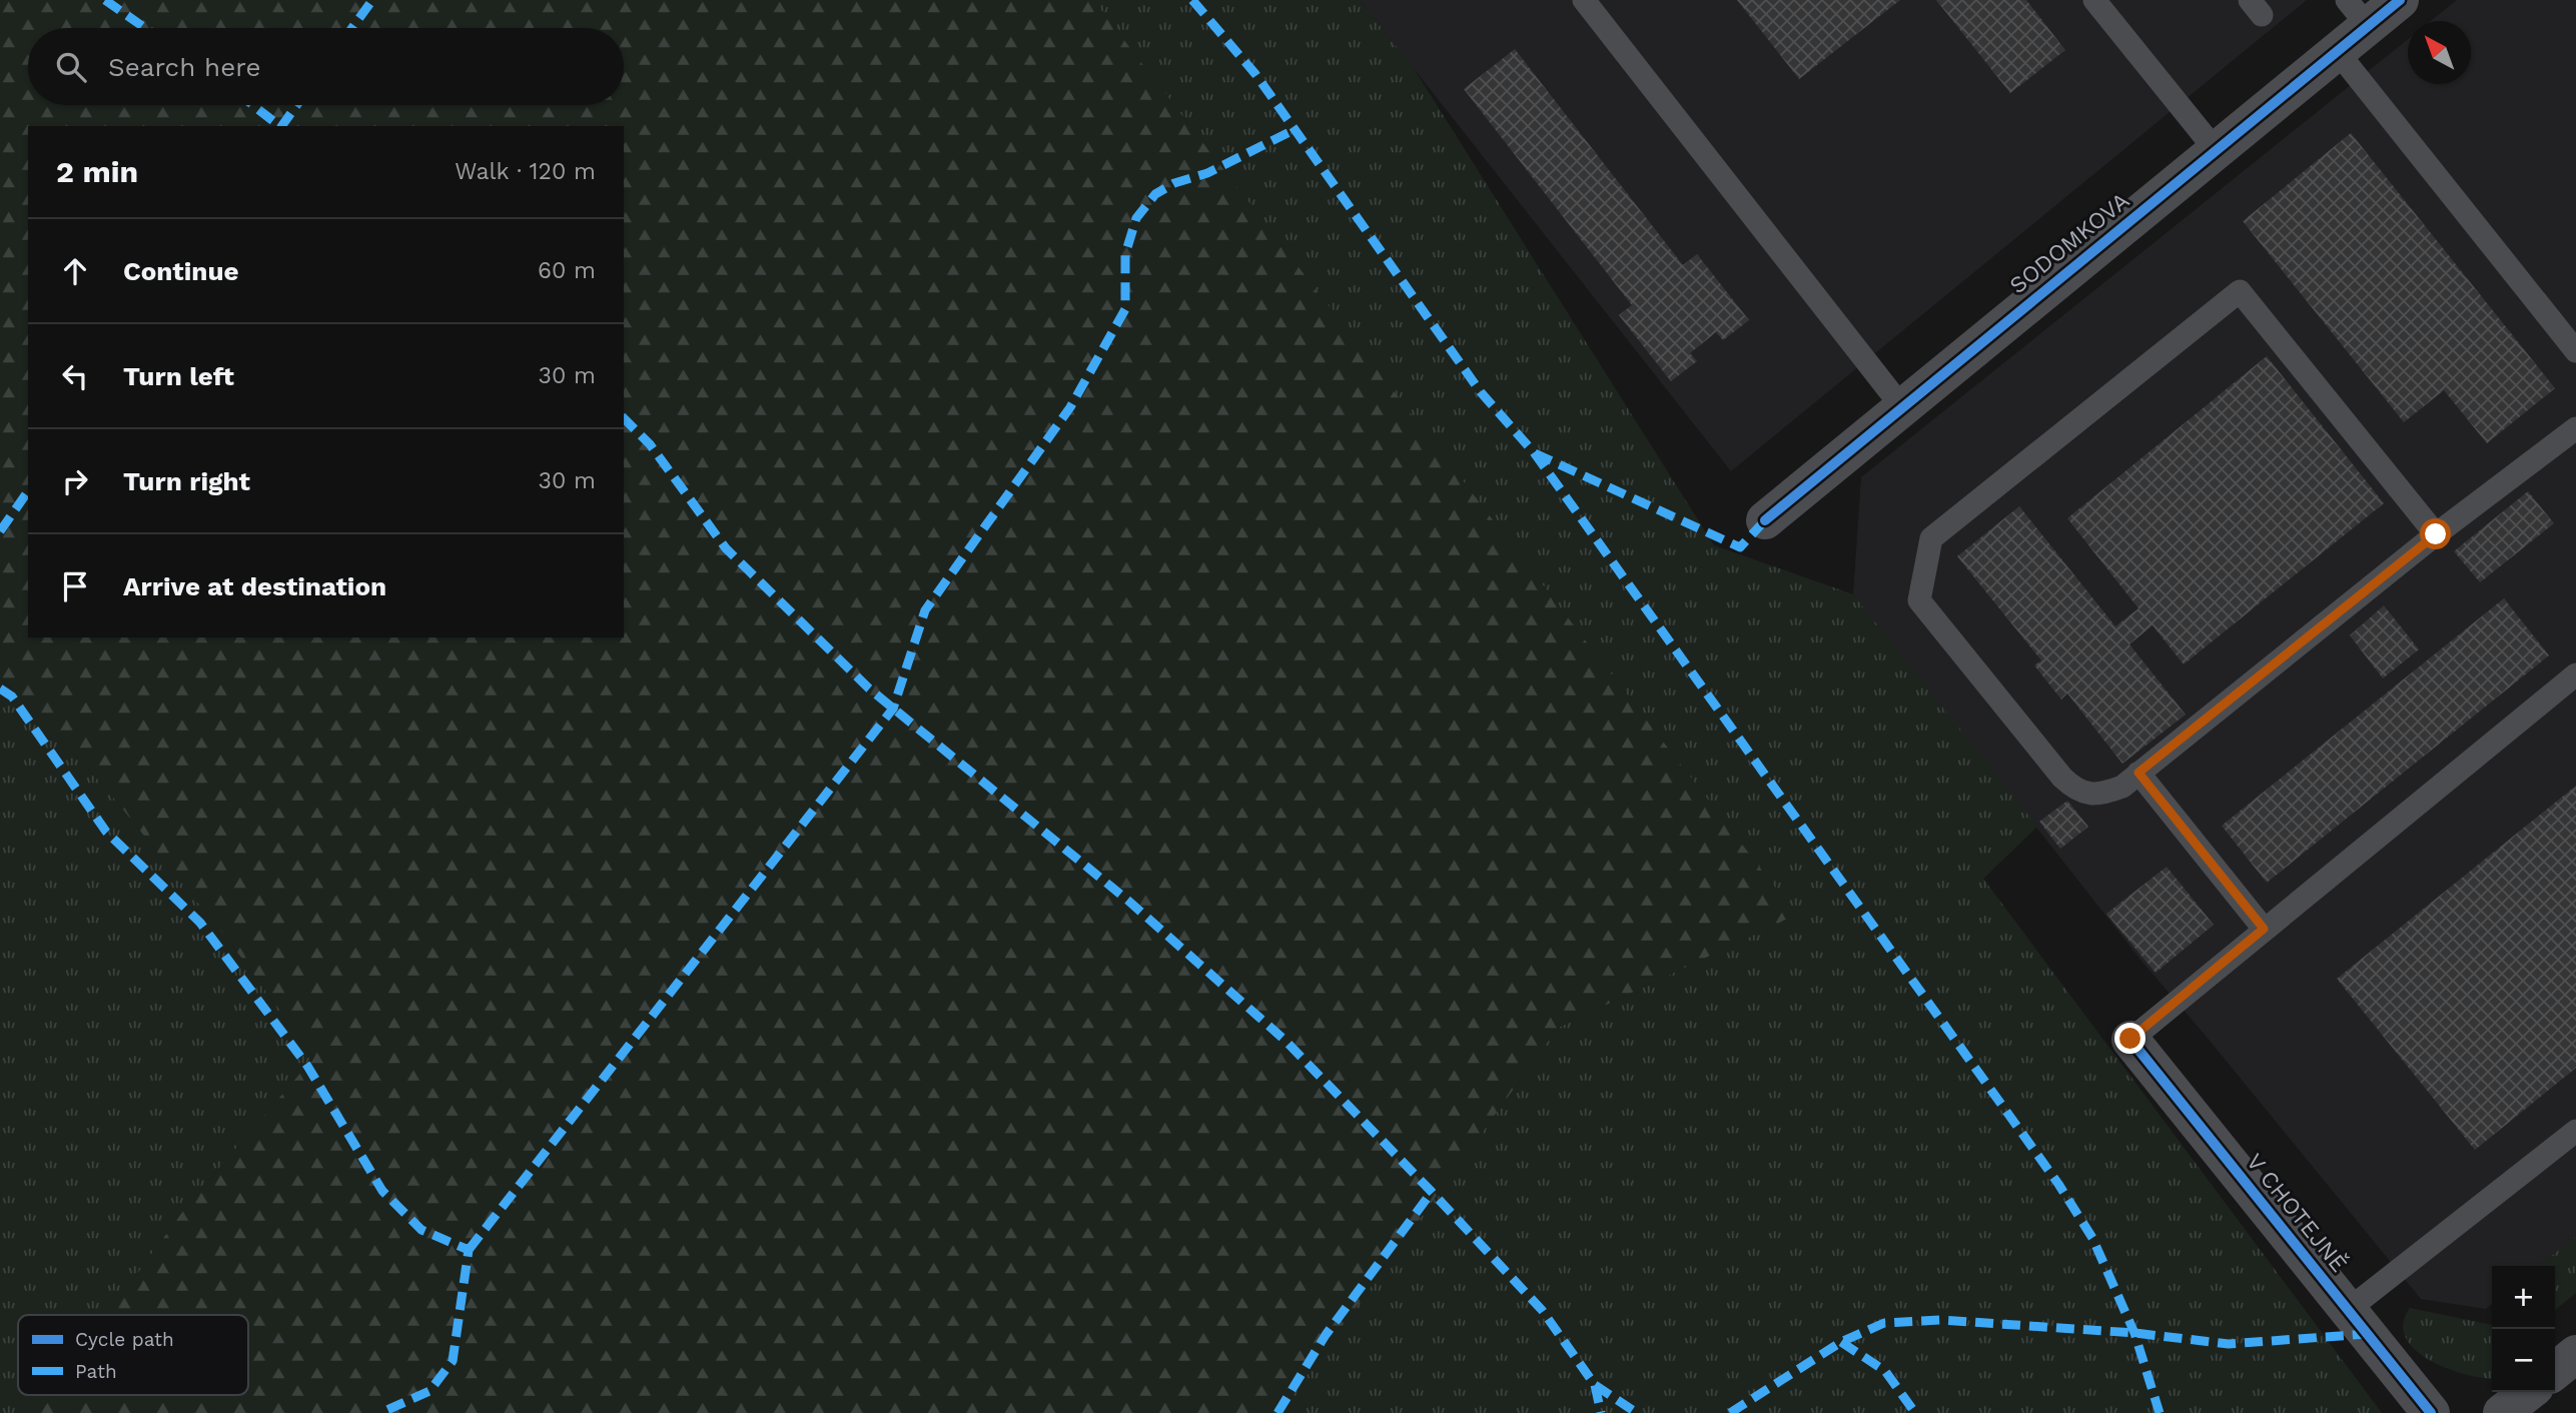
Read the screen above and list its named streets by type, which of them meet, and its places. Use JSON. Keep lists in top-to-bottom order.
{
  "streets": {
    "street": ["SODOMKOVA", "V CHOTEJNĚ"]
  },
  "legend": ["Cycle path", "Path"],
  "north": "top left",
  "page": {
    "search": "Search here",
    "heading": ["2 min", "Walk · 120 m"],
    "list": [
      ["Continue", "60 m"],
      ["Turn left", "30 m"],
      ["Turn right", "30 m"],
      "Arrive at destination"
    ],
    "map_buttons": ["+", "−"]
  }
}
